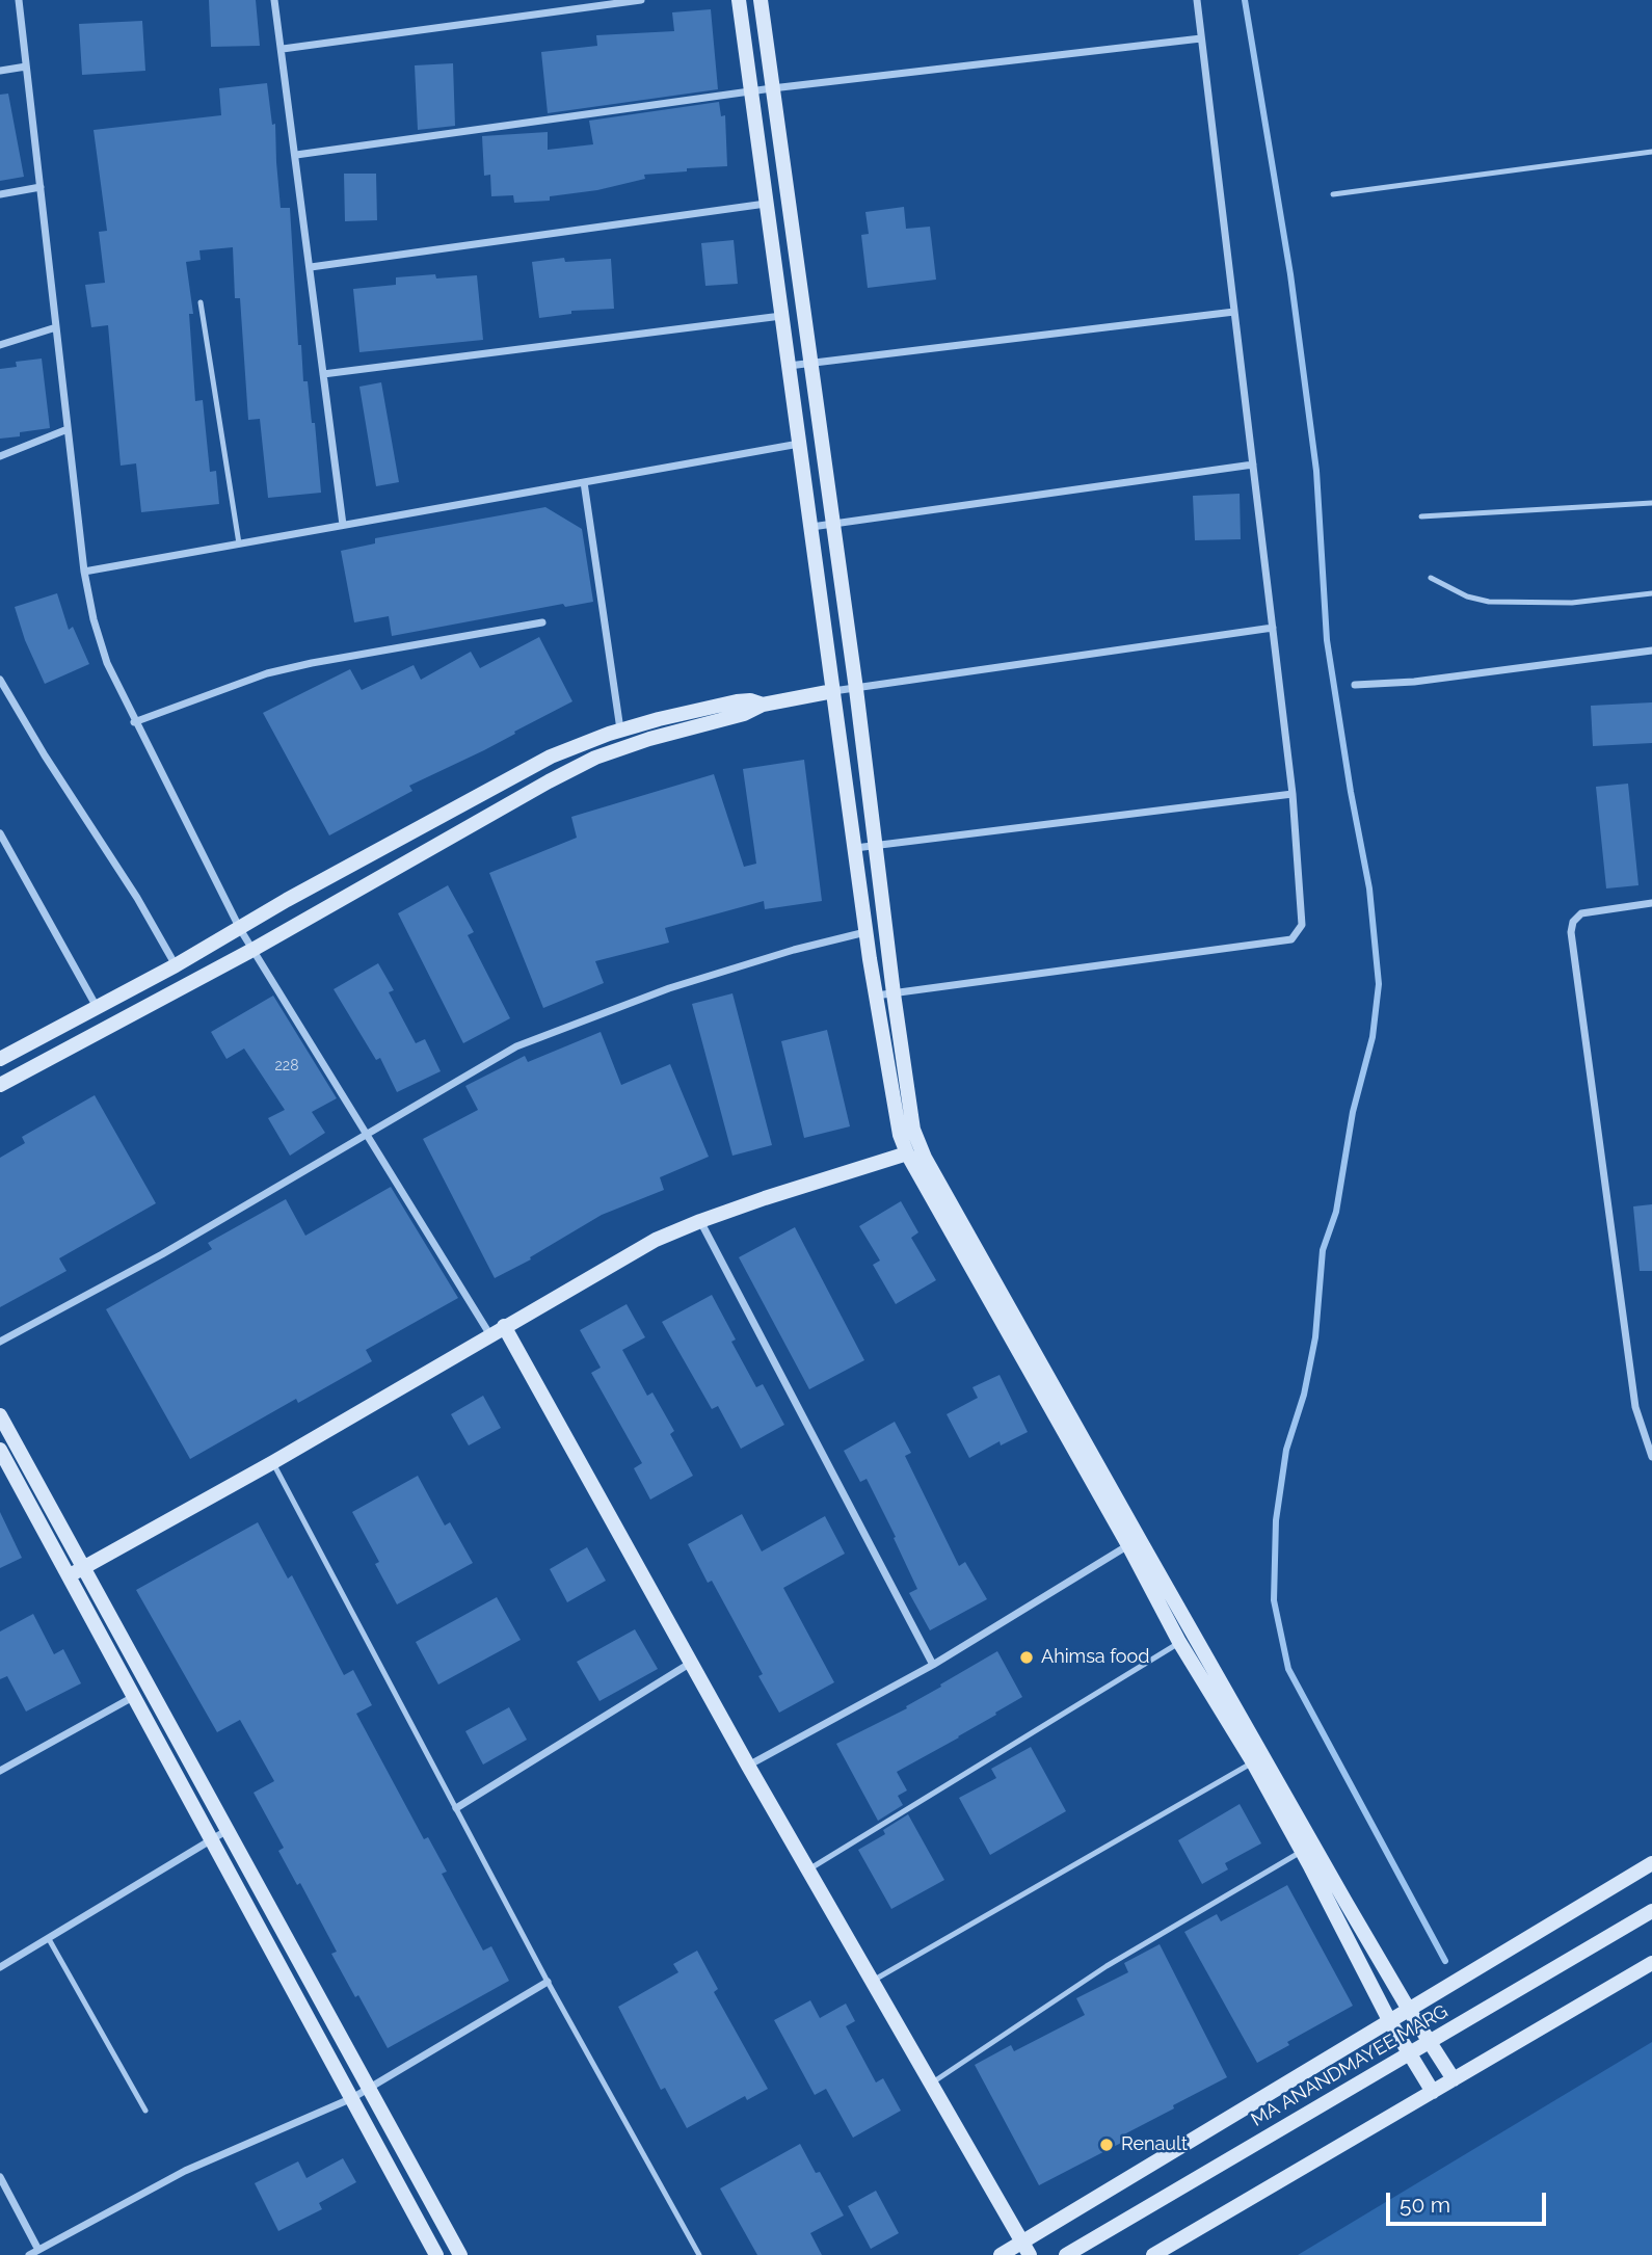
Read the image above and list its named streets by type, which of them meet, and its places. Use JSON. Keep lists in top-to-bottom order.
{
  "streets": {
    "street": ["MA ANANDMAYEE MARG"]
  },
  "places": ["Ahimsa food", "Renault"],
  "house_numbers": ["228"],
  "scale_bar": "50 m"
}
